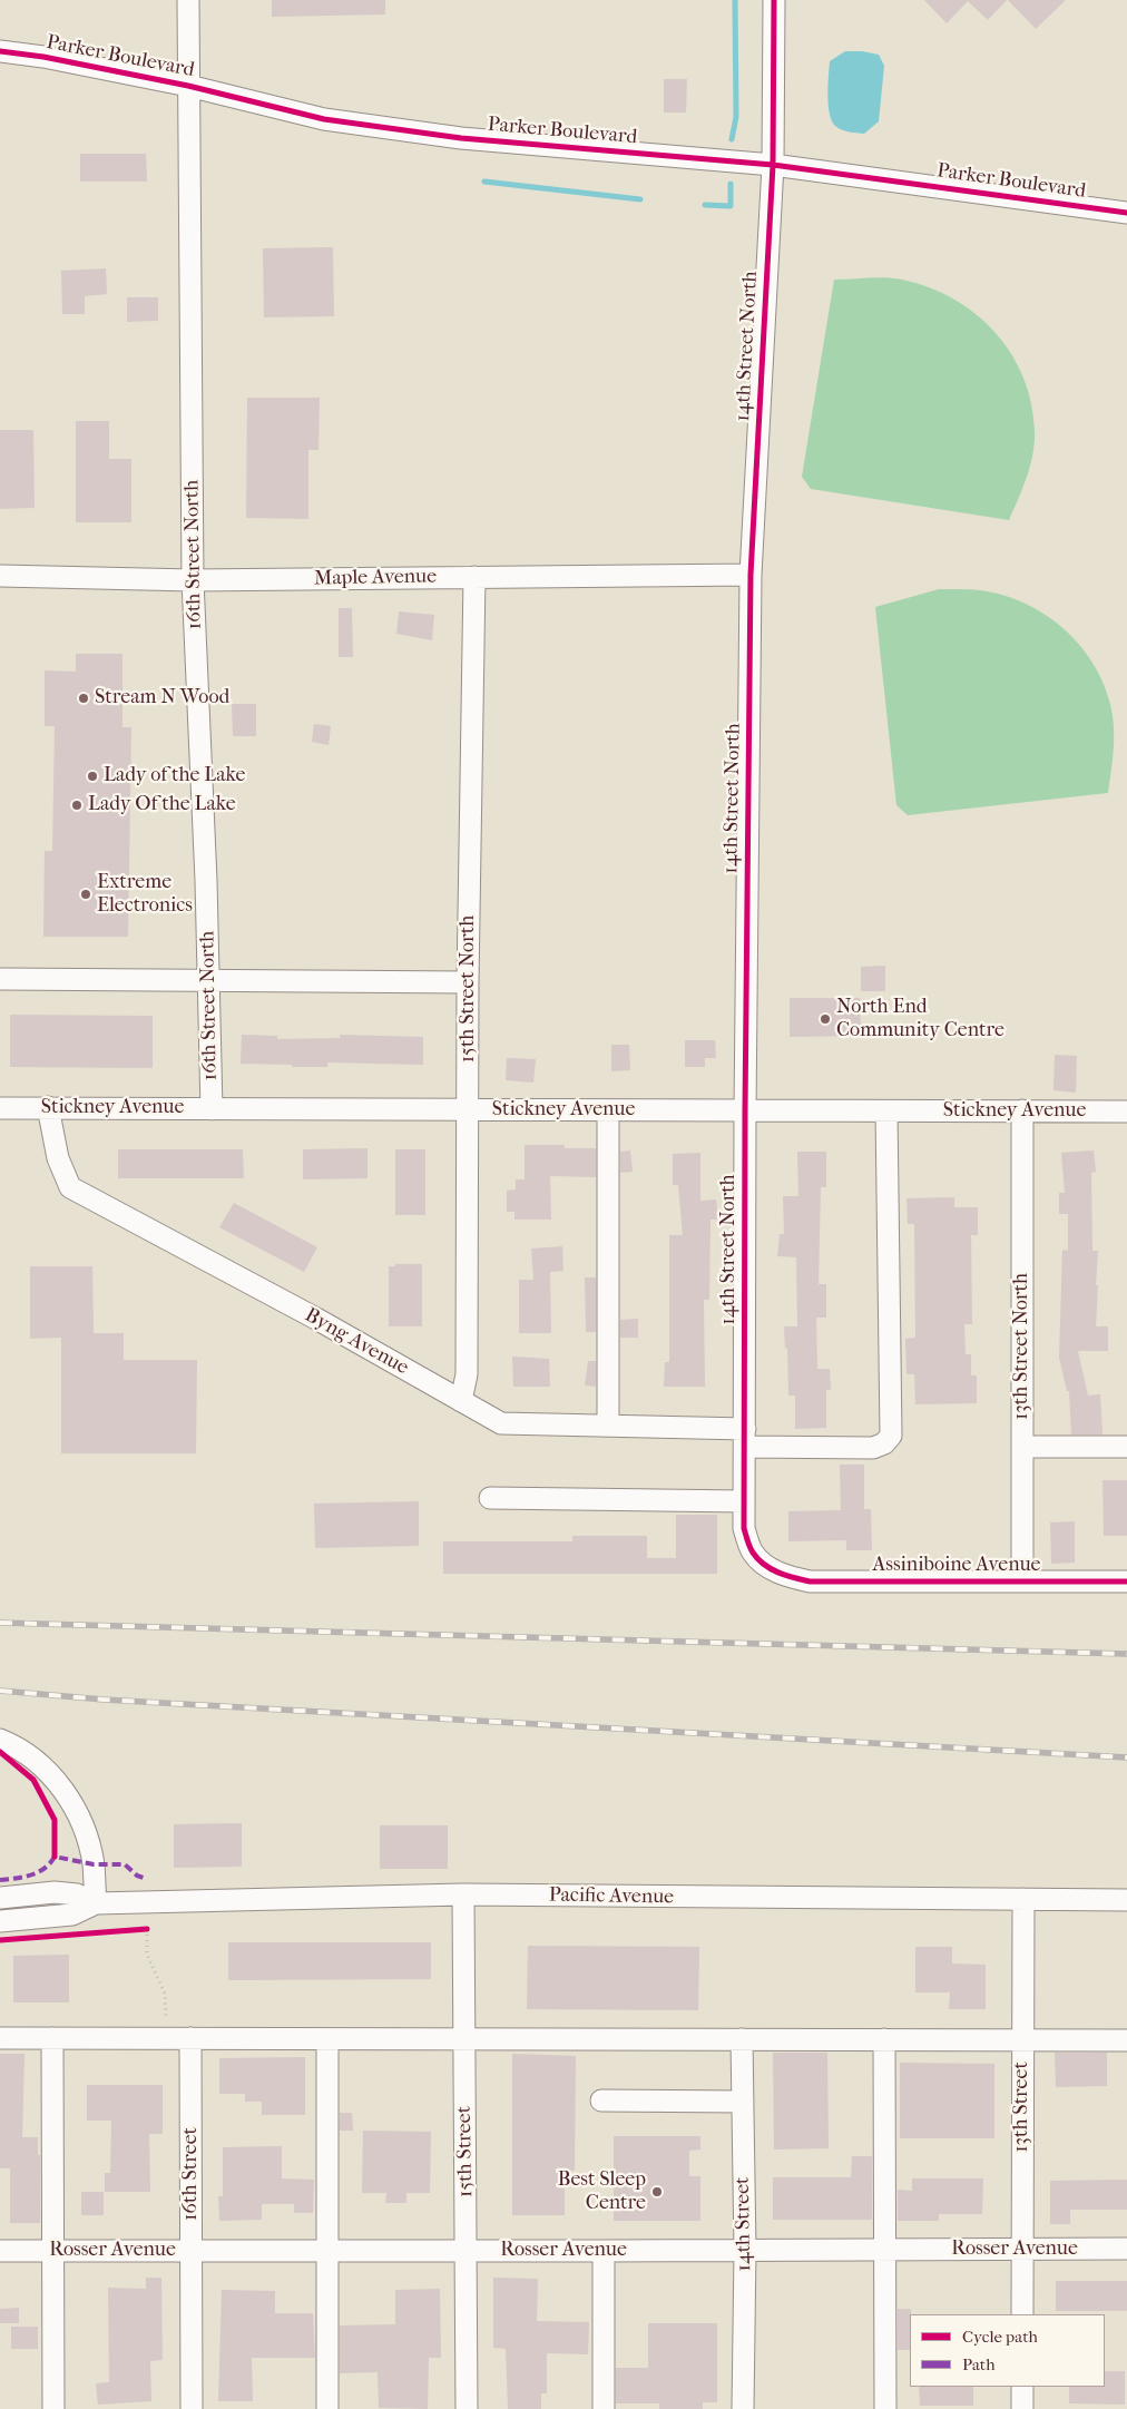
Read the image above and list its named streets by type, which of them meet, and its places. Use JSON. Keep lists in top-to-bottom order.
{
  "streets": {
    "street": [
      "Parker Boulevard",
      "14th Street North",
      "16th Street North",
      "Maple Avenue",
      "15th Street North",
      "Stickney Avenue",
      "Byng Avenue",
      "13th Street North",
      "Assiniboine Avenue",
      "Pacific Avenue",
      "13th Street",
      "15th Street",
      "16th Street",
      "14th Street",
      "Rosser Avenue"
    ]
  },
  "crossings": [
    ["Parker Boulevard", "14th Street North"],
    ["Parker Boulevard", "16th Street North"],
    ["14th Street North", "Maple Avenue"],
    ["14th Street North", "Stickney Avenue"],
    ["14th Street North", "Byng Avenue"],
    ["14th Street North", "Assiniboine Avenue"],
    ["16th Street North", "Maple Avenue"],
    ["16th Street North", "Stickney Avenue"],
    ["Maple Avenue", "15th Street North"],
    ["15th Street North", "Stickney Avenue"],
    ["15th Street North", "Byng Avenue"],
    ["Stickney Avenue", "Byng Avenue"],
    ["Stickney Avenue", "13th Street North"],
    ["13th Street North", "Assiniboine Avenue"],
    ["Pacific Avenue", "13th Street"],
    ["Pacific Avenue", "15th Street"],
    ["13th Street", "Rosser Avenue"],
    ["15th Street", "Rosser Avenue"],
    ["16th Street", "Rosser Avenue"],
    ["14th Street", "Rosser Avenue"]
  ],
  "places": [
    "Stream N Wood",
    "Lady of the Lake",
    "Lady Of the Lake",
    "Extreme Electronics",
    "North End Community Centre",
    "Best Sleep Centre"
  ],
  "legend": ["Cycle path", "Path"]
}
